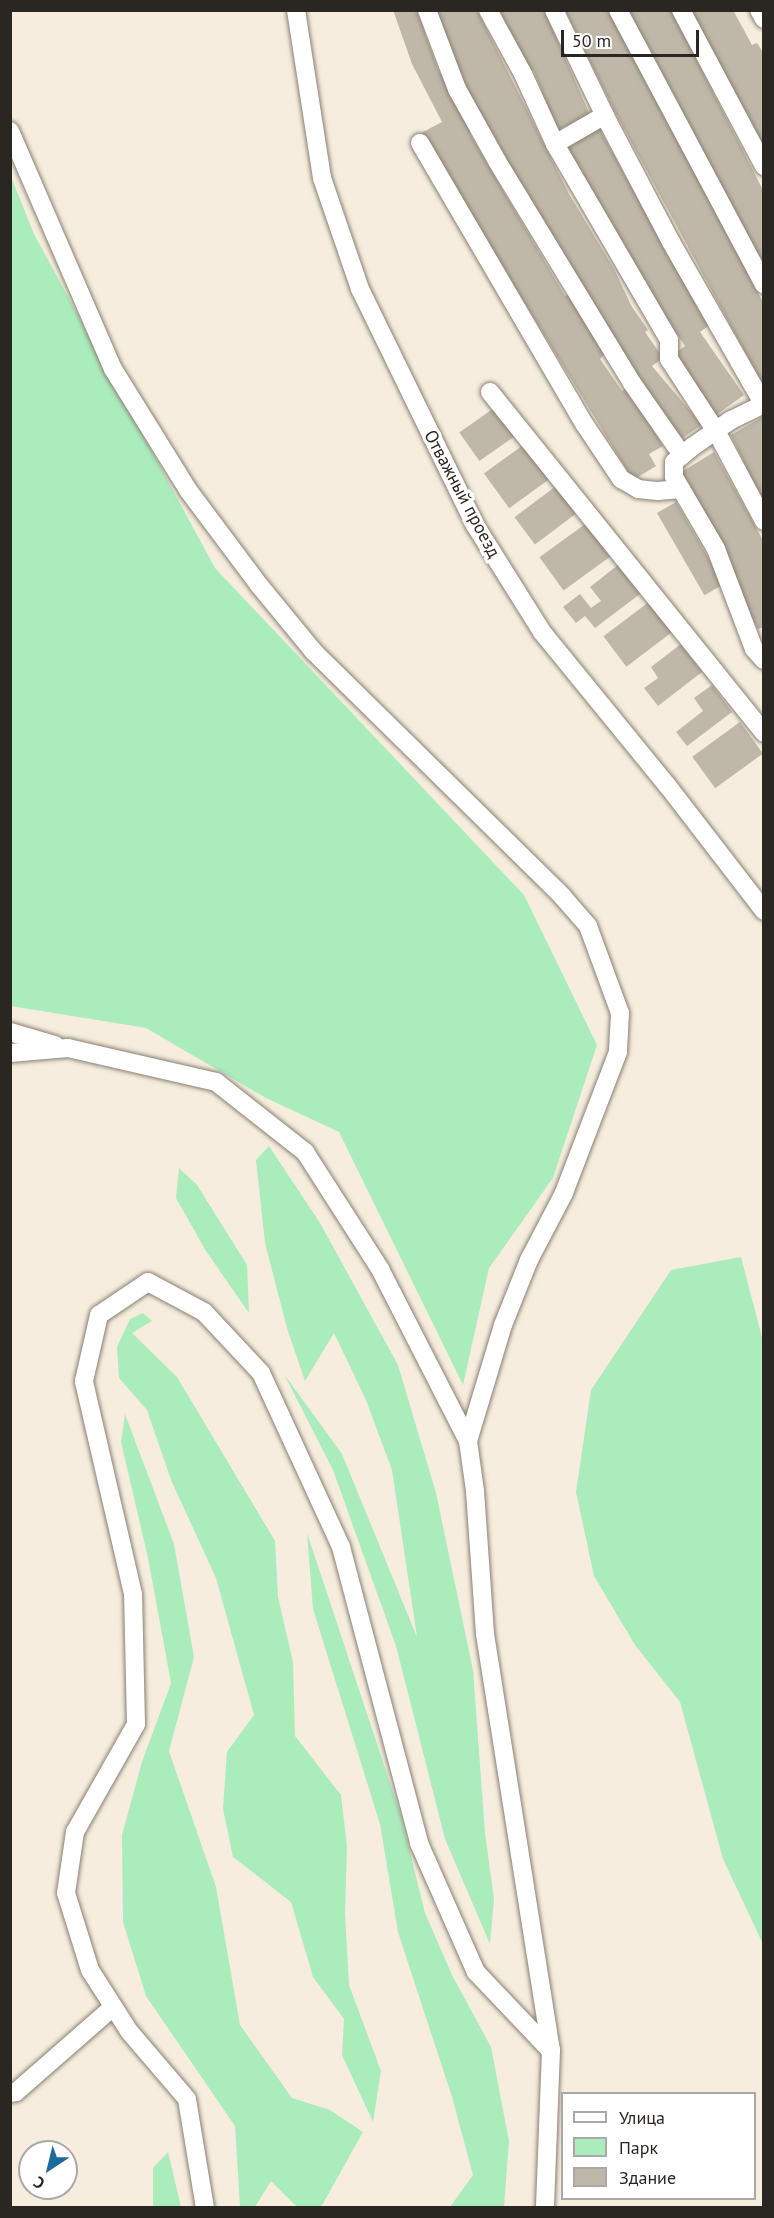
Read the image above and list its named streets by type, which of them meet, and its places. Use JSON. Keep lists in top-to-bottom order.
{
  "streets": {
    "street": ["Отважный проезд"]
  },
  "legend": ["Улица", "Парк", "Здание"],
  "scale_bar": "50 m",
  "north": "bottom left"
}
